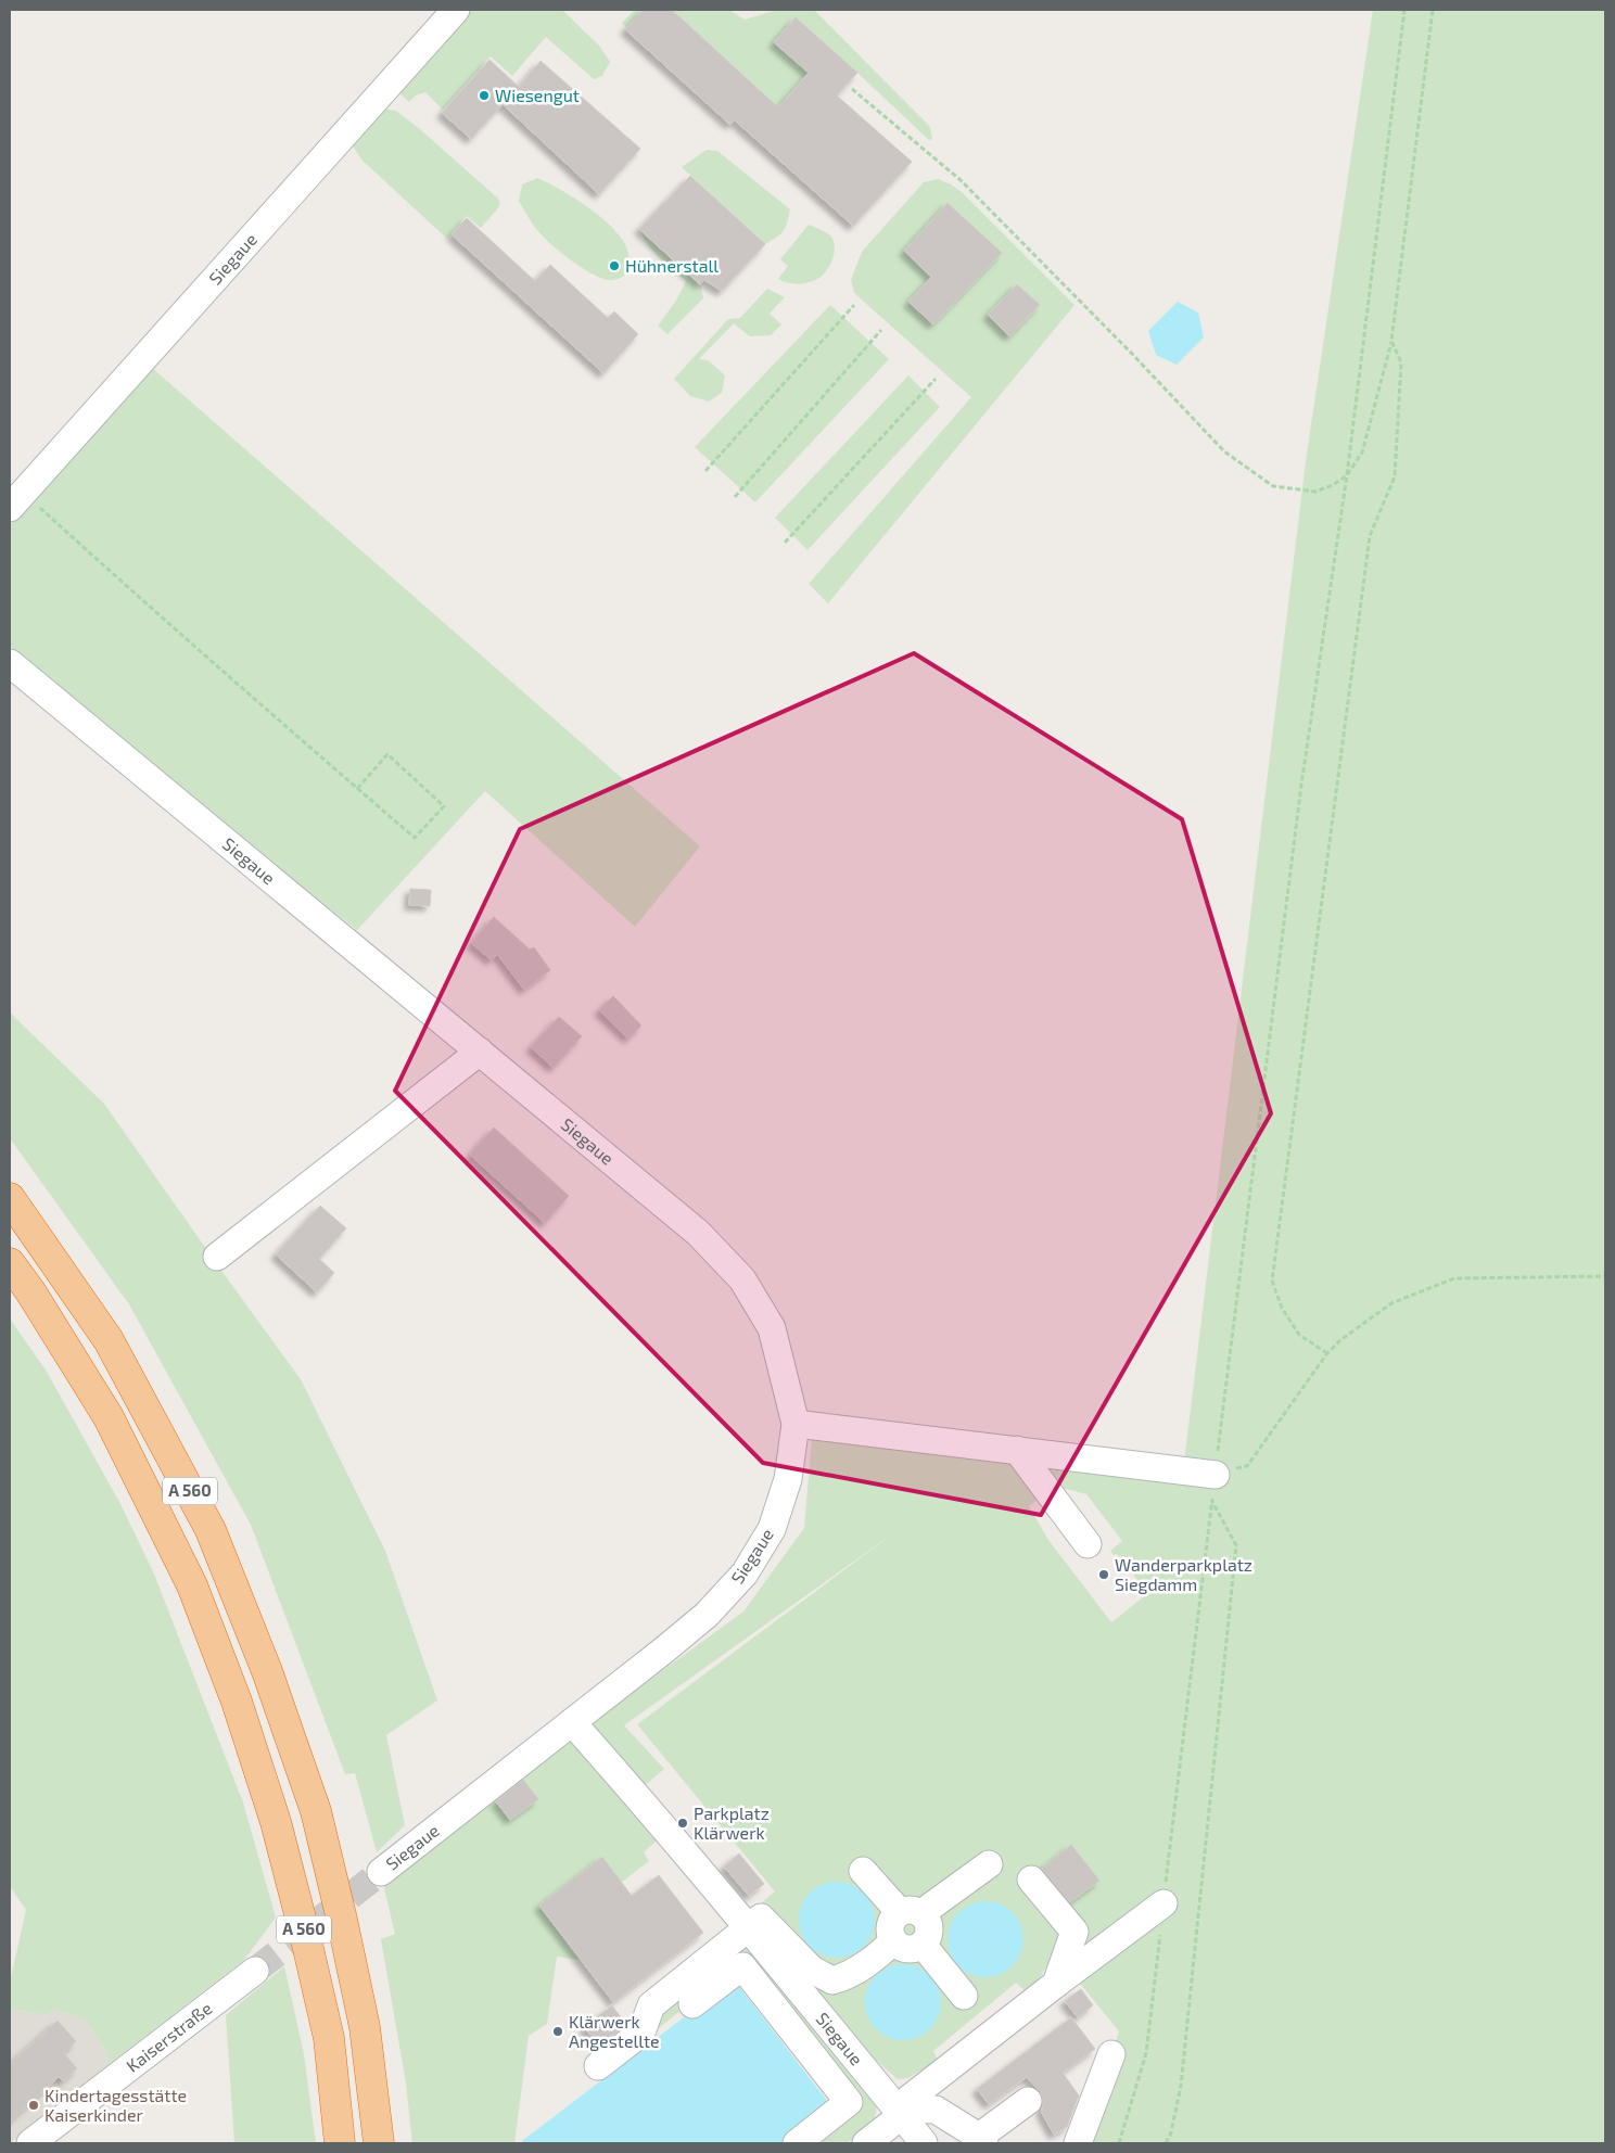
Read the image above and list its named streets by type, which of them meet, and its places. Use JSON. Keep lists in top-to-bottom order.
{
  "streets": {
    "highway": ["A 560"],
    "street": ["Siegaue", "Kaiserstraße"]
  },
  "places": [
    "Wiesengut",
    "Hühnerstall",
    "Wanderparkplatz Siegdamm",
    "Parkplatz Klärwerk",
    "Klärwerk Angestellte",
    "Kindertagesstätte Kaiserkinder"
  ]
}
